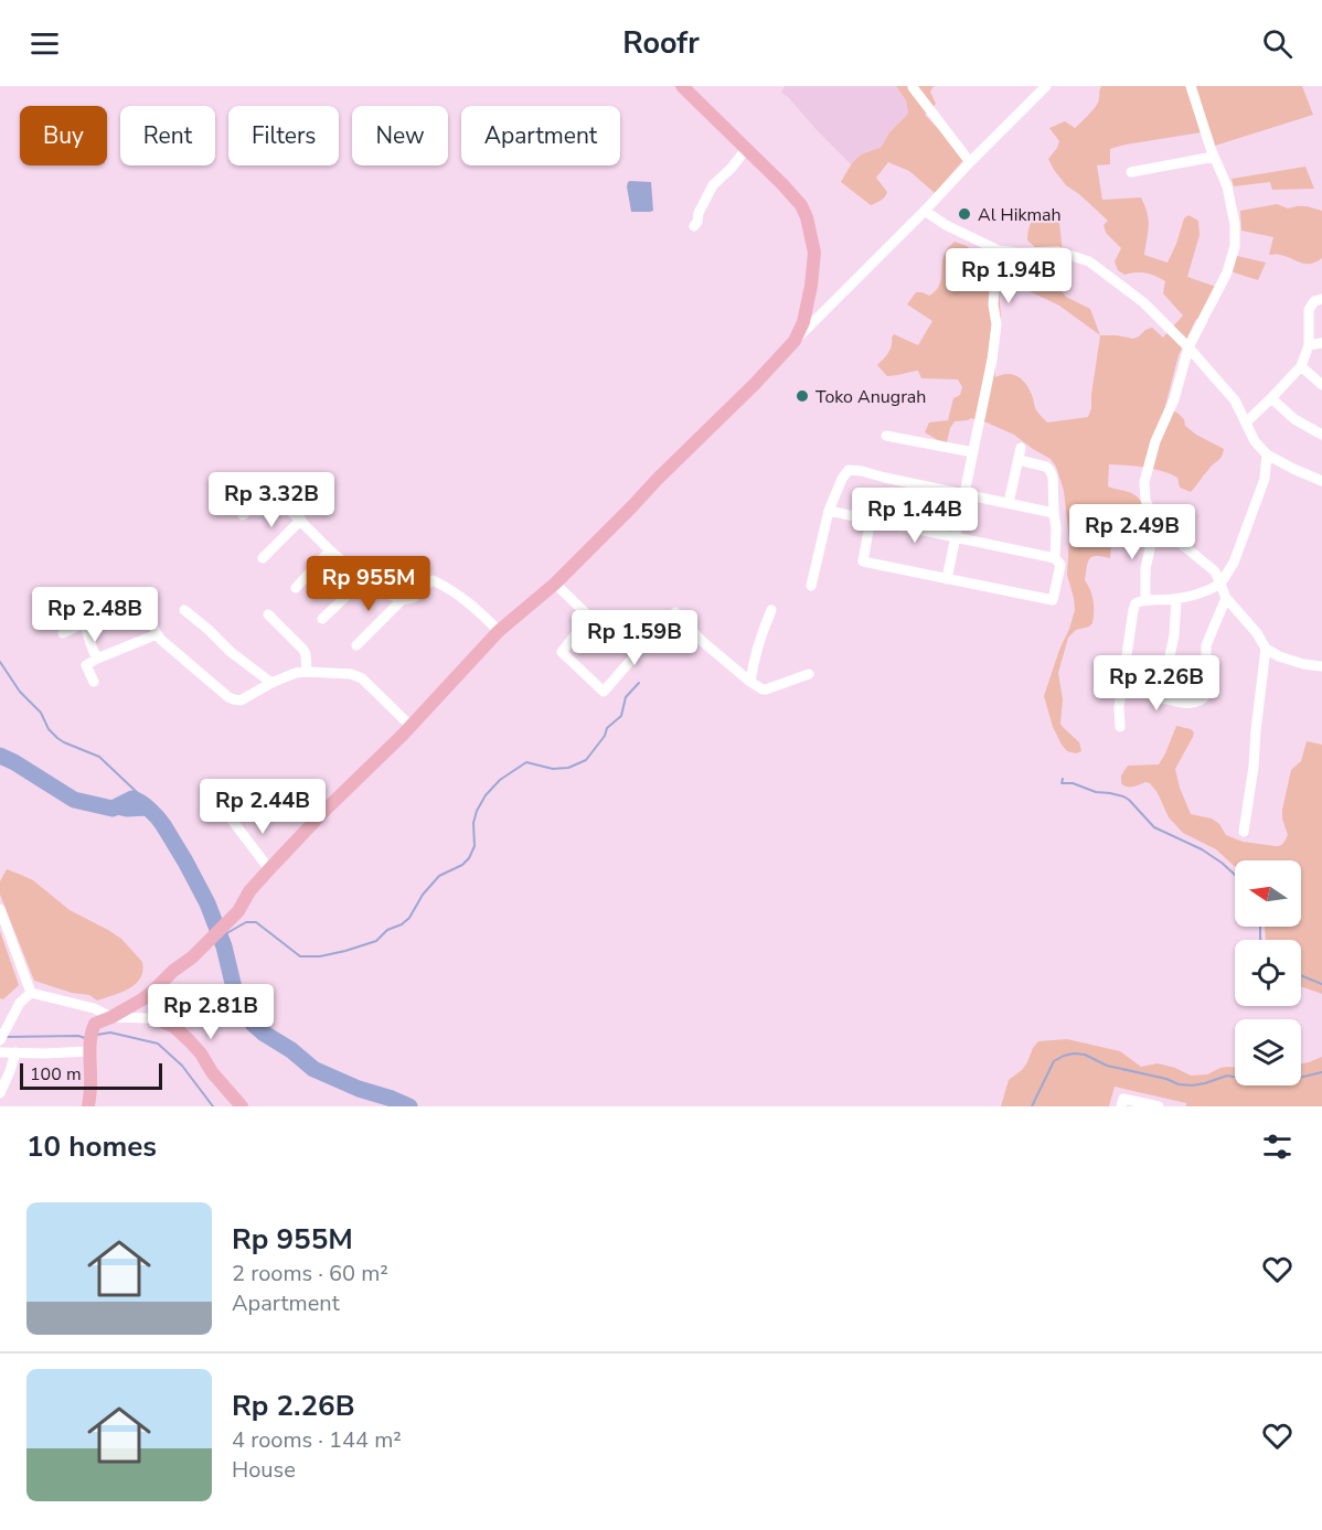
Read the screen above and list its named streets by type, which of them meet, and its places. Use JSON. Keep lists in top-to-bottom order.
{
  "places": ["Al Hikmah", "Toko Anugrah"],
  "scale_bar": "100 m",
  "north": "left",
  "page": {
    "header": "Roofr",
    "chip": [
      "Buy",
      "Rent",
      "Filters",
      "New",
      "Apartment"
    ],
    "price": [
      "Rp 1.94B",
      "Rp 3.32B",
      "Rp 1.44B",
      "Rp 2.49B",
      "Rp 955M",
      "Rp 2.48B",
      "Rp 1.59B",
      "Rp 2.26B",
      "Rp 2.44B",
      "Rp 2.81B"
    ],
    "scale": "100 m",
    "heading": "10 homes",
    "list": [
      {
        "name": "Rp 955M",
        "note": "2 rooms · 60 m² · Apartment"
      },
      {
        "name": "Rp 2.26B",
        "note": "4 rooms · 144 m² · House"
      }
    ]
  }
}
